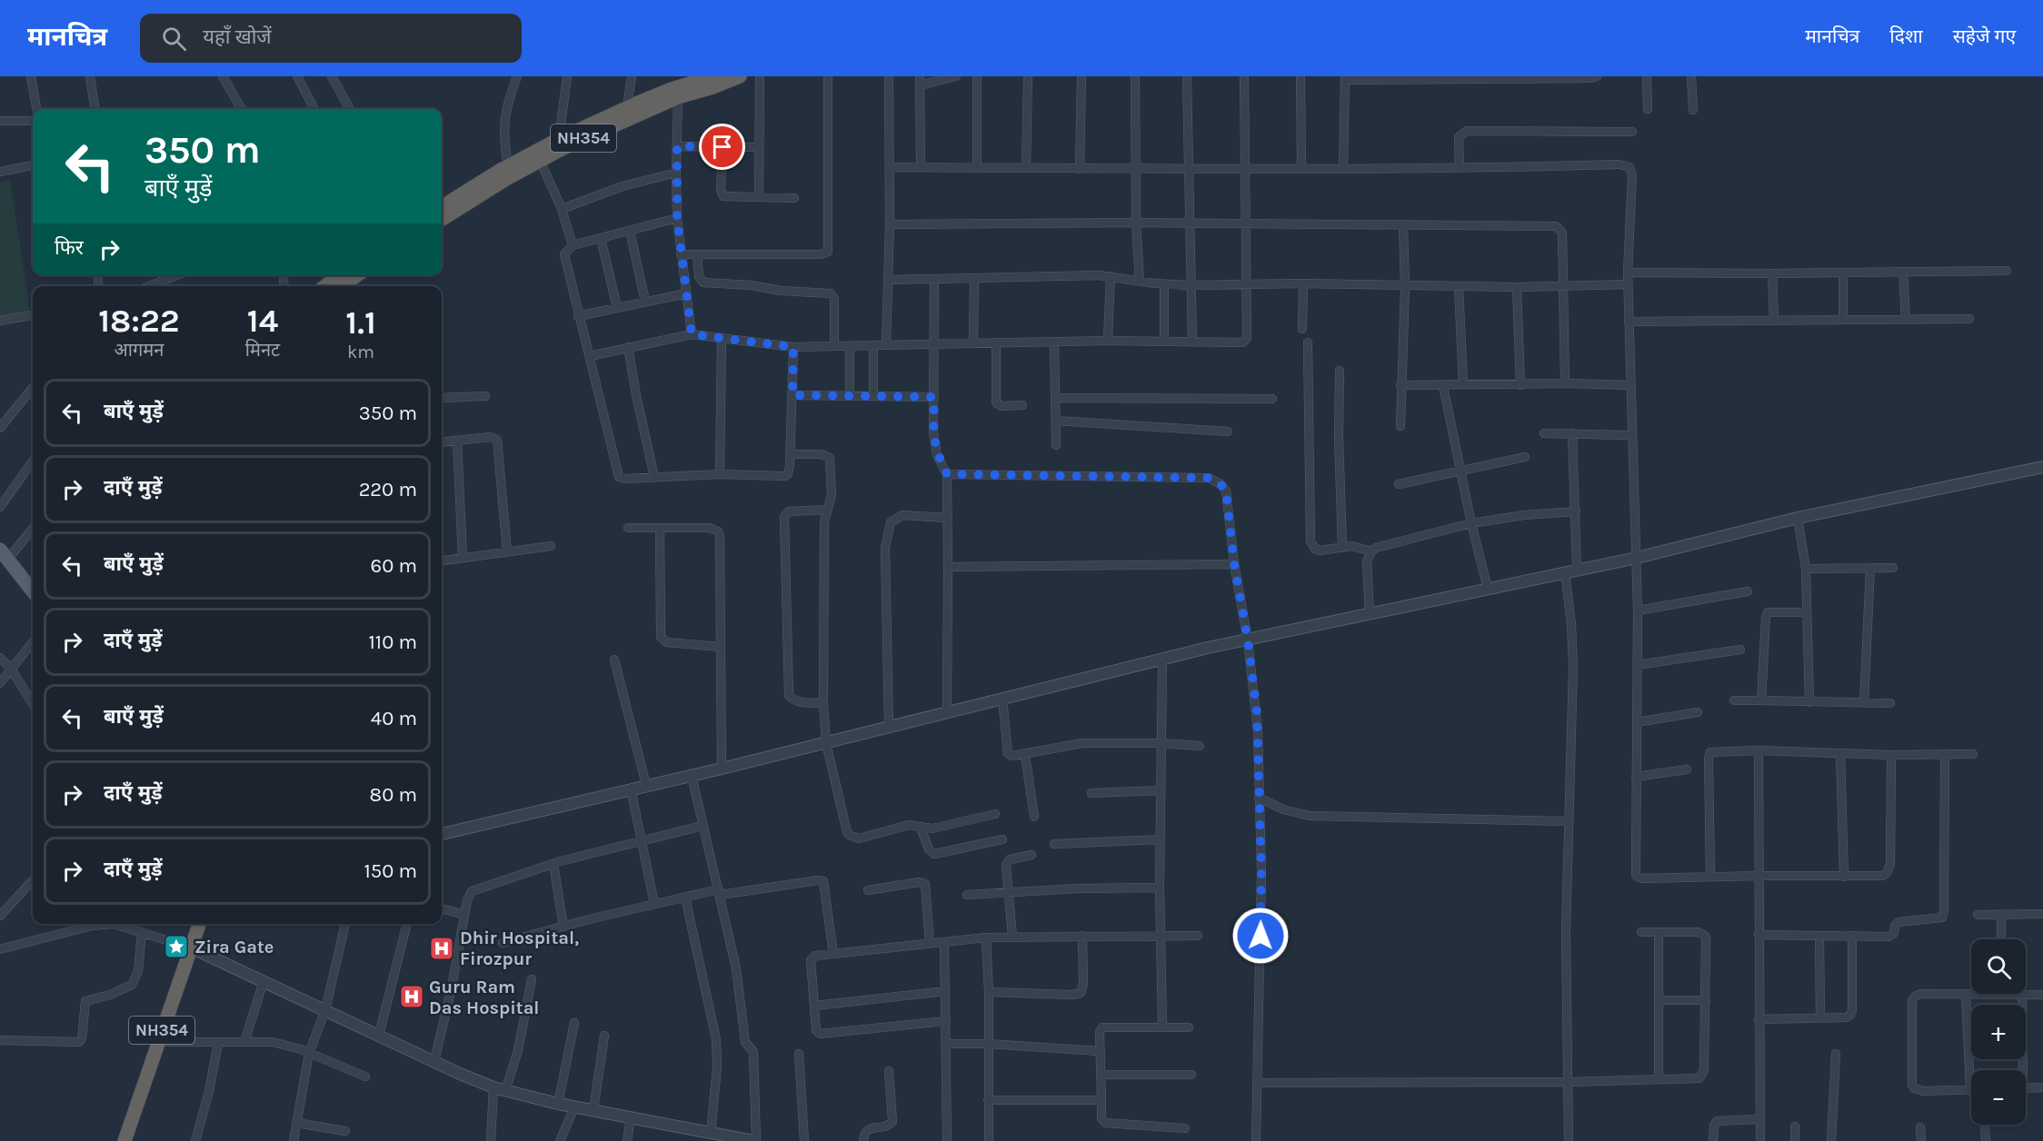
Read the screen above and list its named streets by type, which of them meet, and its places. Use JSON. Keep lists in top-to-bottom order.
{
  "streets": {
    "highway": ["NH354"]
  },
  "places": {
    "place": ["Zira Gate"],
    "hospital": ["Dhir Hospital, Firozpur", "Guru Ram Das Hospital"]
  },
  "page": {
    "header": "मानचित्र",
    "search": "यहाँ खोजें",
    "nav": ["मानचित्र", "दिशा", "सहेजे गए"],
    "turn": ["350 m", "बाएँ मुड़ें"],
    "then": "फिर",
    "eta": [
      "18:22",
      "आगमन",
      "14",
      "मिनट",
      "1.1",
      "km"
    ],
    "list": [
      {
        "name": "बाएँ मुड़ें",
        "value": "350 m"
      },
      {
        "name": "दाएँ मुड़ें",
        "value": "220 m"
      },
      {
        "name": "बाएँ मुड़ें",
        "value": "60 m"
      },
      {
        "name": "दाएँ मुड़ें",
        "value": "110 m"
      },
      {
        "name": "बाएँ मुड़ें",
        "value": "40 m"
      },
      {
        "name": "दाएँ मुड़ें",
        "value": "80 m"
      },
      {
        "name": "दाएँ मुड़ें",
        "value": "150 m"
      }
    ],
    "map_buttons": ["+", "−"]
  }
}
